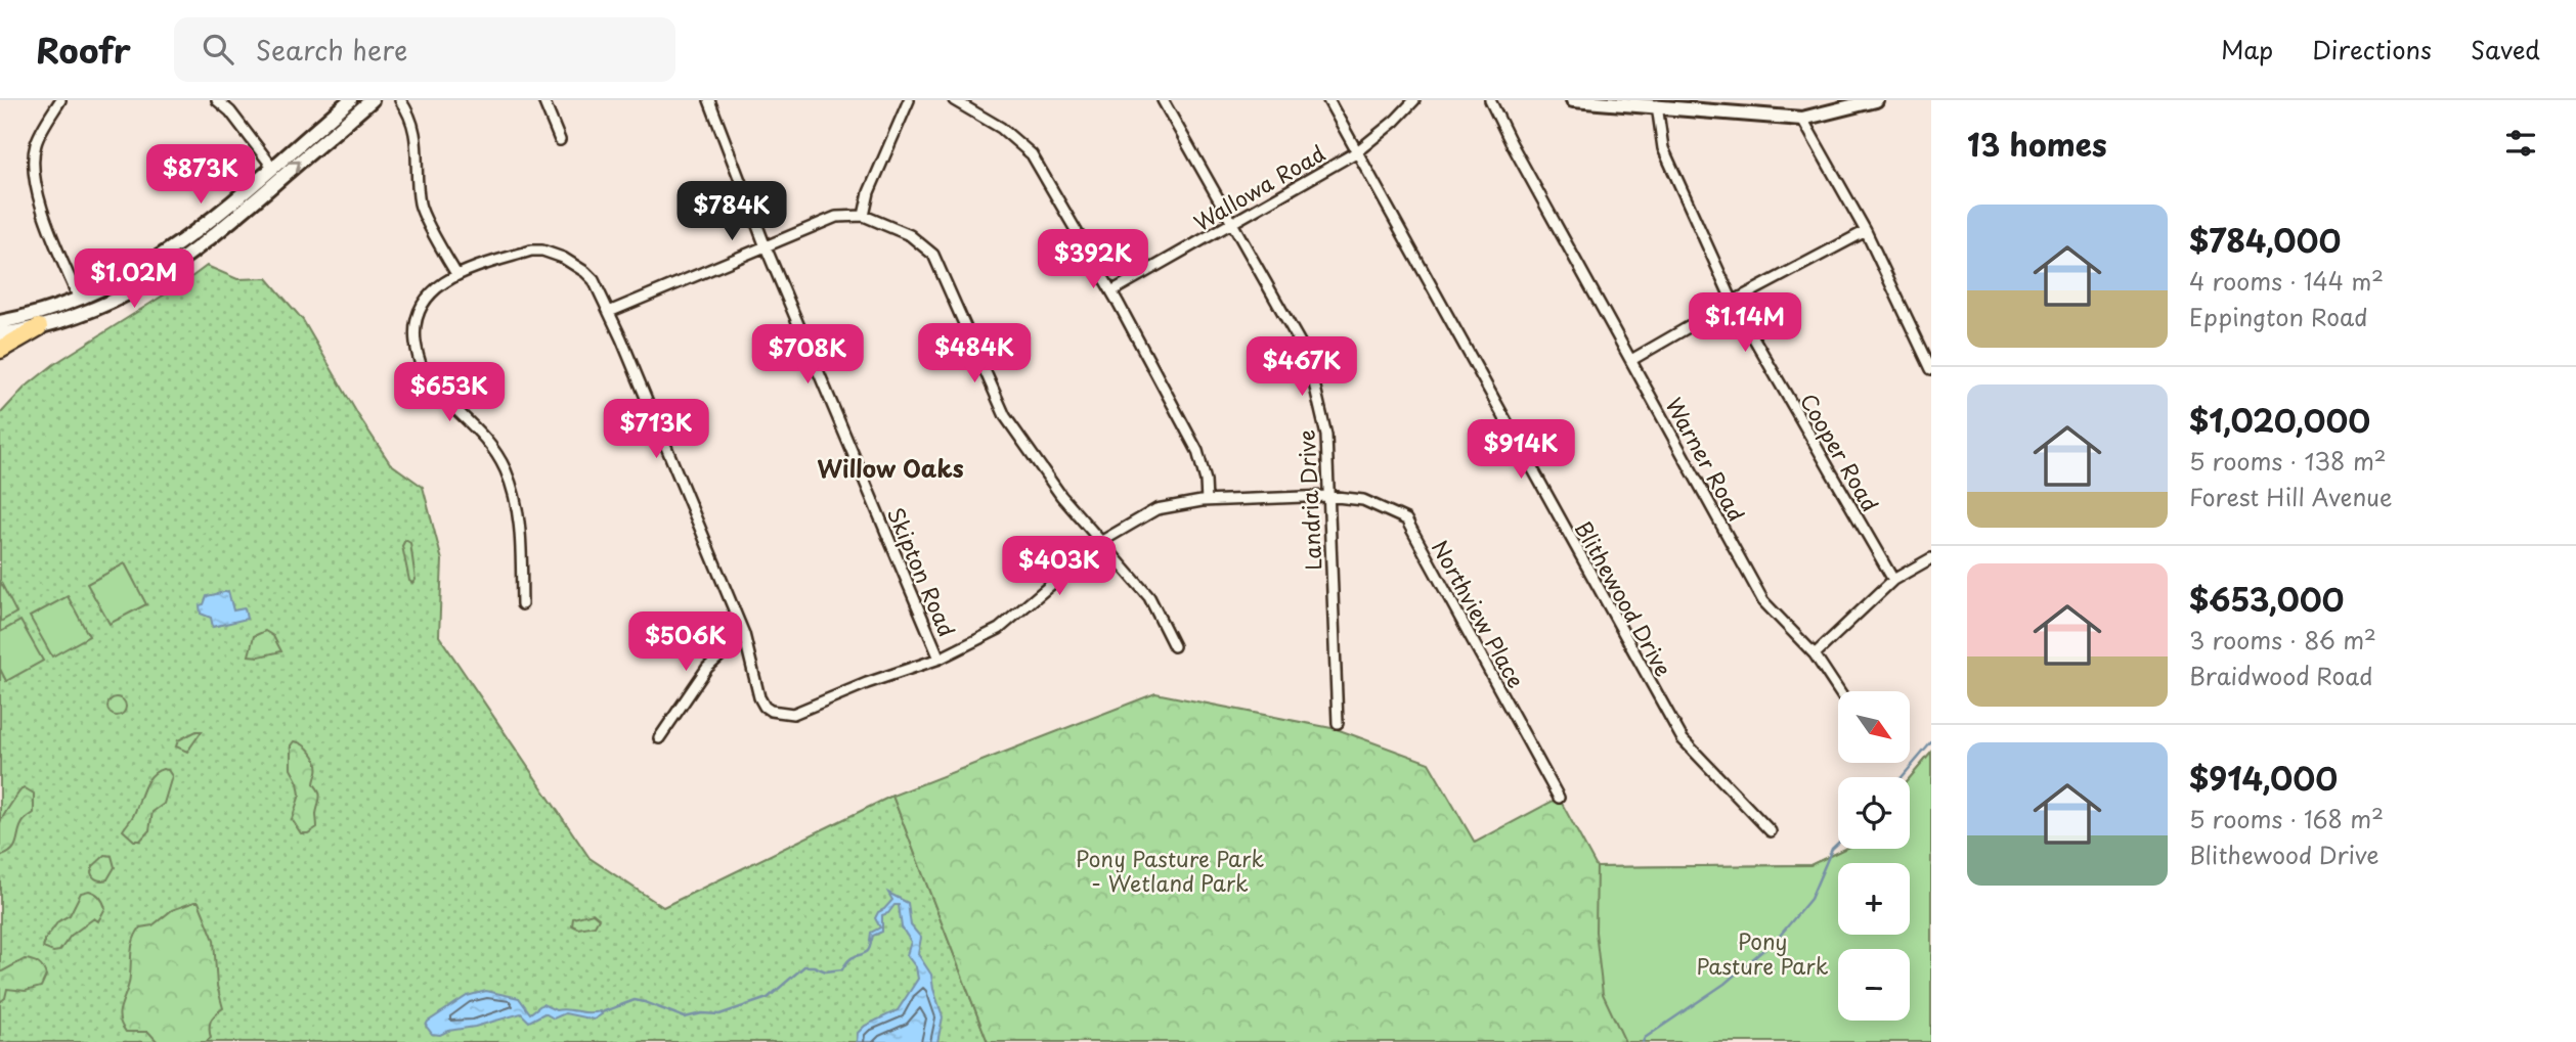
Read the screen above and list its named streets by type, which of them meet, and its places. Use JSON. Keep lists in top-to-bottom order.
{
  "streets": {
    "street": [
      "Wallowa Road",
      "Cooper Road",
      "Warner Road",
      "Landria Drive",
      "Skipton Road",
      "Blithewood Drive",
      "Northview Place"
    ]
  },
  "crossings": [
    ["Wallowa Road", "Landria Drive"],
    ["Wallowa Road", "Blithewood Drive"],
    ["Landria Drive", "Northview Place"],
    ["Skipton Road", "Northview Place"]
  ],
  "districts": ["Willow Oaks"],
  "parks": ["Pony Pasture Park - Wetland Park", "Pony Pasture Park"],
  "north": "bottom right",
  "page": {
    "header": "Roofr",
    "search": "Search here",
    "nav": ["Map", "Directions", "Saved"],
    "heading": "13 homes",
    "price": [
      "$873K",
      "$784K",
      "$392K",
      "$1.02M",
      "$1.14M",
      "$484K",
      "$708K",
      "$467K",
      "$653K",
      "$713K",
      "$914K",
      "$403K",
      "$506K"
    ],
    "list": [
      {
        "name": "$784,000",
        "note": "4 rooms · 144 m² · Eppington Road"
      },
      {
        "name": "$1,020,000",
        "note": "5 rooms · 138 m² · Forest Hill Avenue"
      },
      {
        "name": "$653,000",
        "note": "3 rooms · 86 m² · Braidwood Road"
      },
      {
        "name": "$914,000",
        "note": "5 rooms · 168 m² · Blithewood Drive"
      }
    ],
    "map_buttons": ["+", "−"]
  }
}
